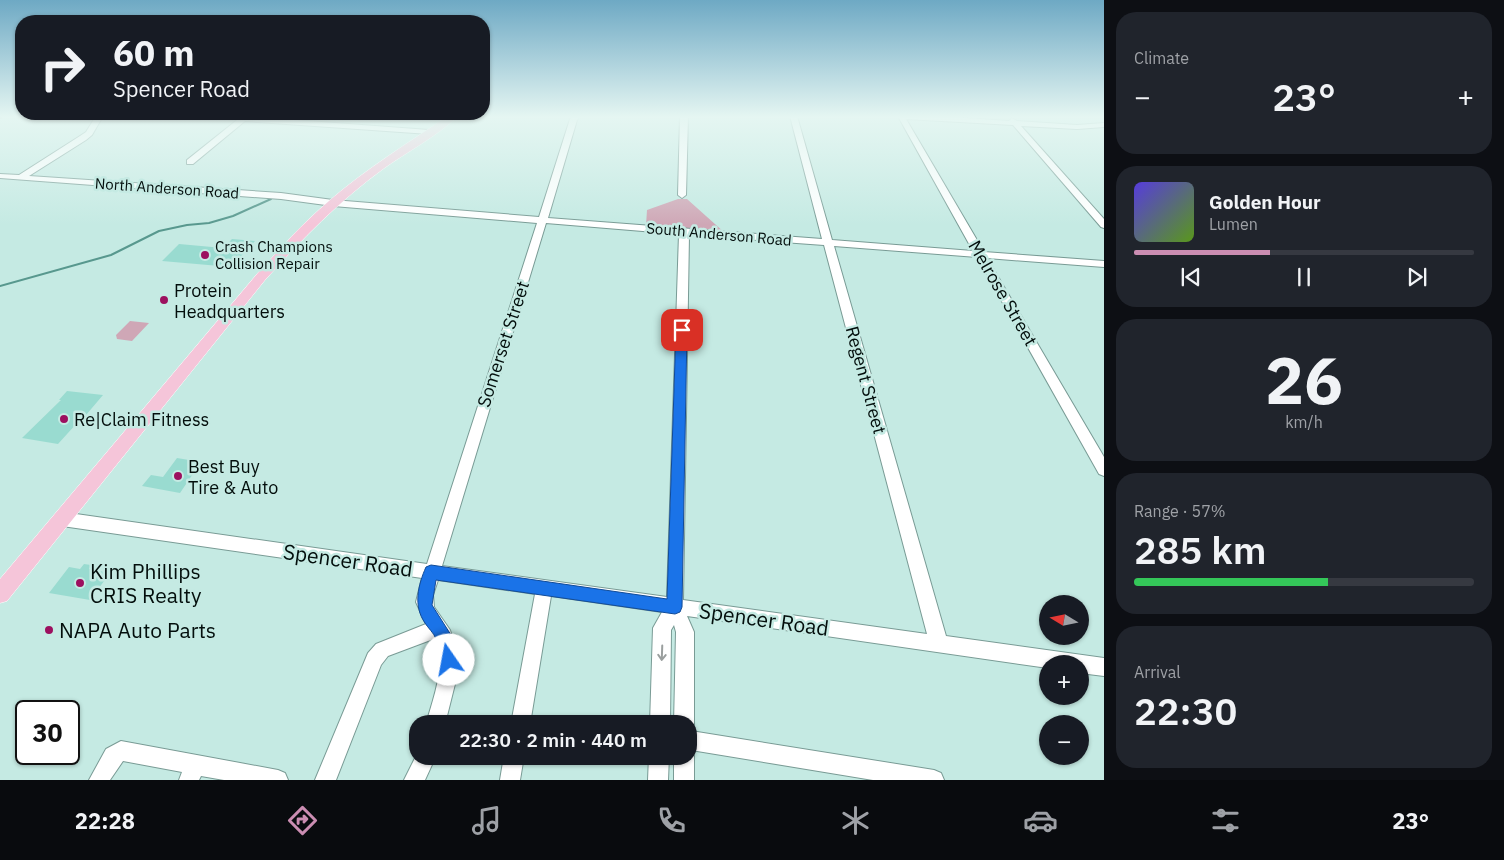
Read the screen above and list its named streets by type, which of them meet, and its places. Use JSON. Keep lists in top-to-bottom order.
{
  "streets": {
    "street": [
      "North Anderson Road",
      "South Anderson Road",
      "Melrose Street",
      "Somerset Street",
      "Regent Street",
      "Spencer Road"
    ]
  },
  "crossings": [
    ["North Anderson Road", "South Anderson Road"],
    ["South Anderson Road", "Melrose Street"],
    ["South Anderson Road", "Somerset Street"],
    ["South Anderson Road", "Regent Street"],
    ["Somerset Street", "Spencer Road"],
    ["Regent Street", "Spencer Road"]
  ],
  "places": [
    "Crash Champions Collision Repair",
    "Protein Headquarters",
    "Re|Claim Fitness",
    "Best Buy Tire & Auto",
    "Kim Phillips CRIS Realty",
    "NAPA Auto Parts"
  ],
  "north": "left",
  "page": {
    "tile": [
      "Climate",
      ["26", "km/h"],
      ["Range · 57%", "285 km"],
      ["Arrival", "22:30"]
    ],
    "turn": ["60 m", "Spencer Road"],
    "heat": ["−", "23°", "+"],
    "song": ["Golden Hour", "Lumen"],
    "map_buttons": ["+", "−"],
    "limit": "30",
    "trip": "22:30 · 2 min · 440 m",
    "tabs": ["22:28", "23°"]
  }
}
